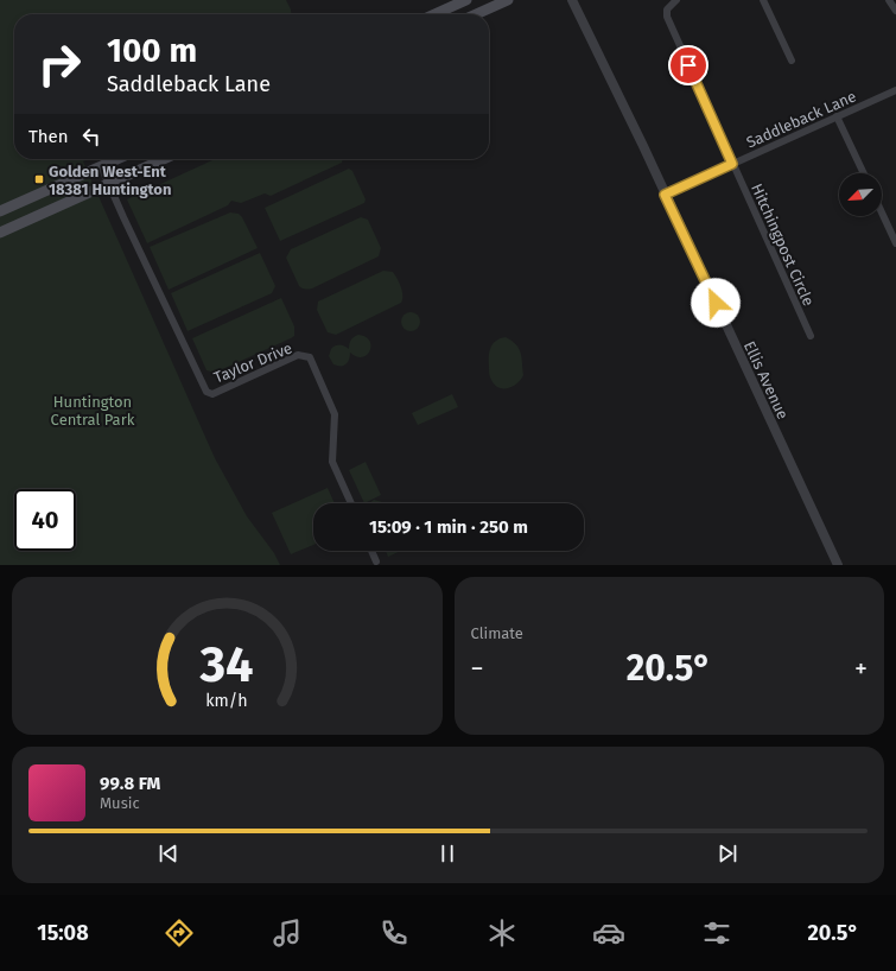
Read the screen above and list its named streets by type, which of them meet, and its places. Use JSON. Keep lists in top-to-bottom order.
{
  "streets": {
    "street": [
      "Saddleback Lane",
      "Hitchingpost Circle",
      "Taylor Drive",
      "Ellis Avenue"
    ]
  },
  "crossings": [
    ["Saddleback Lane", "Hitchingpost Circle"],
    ["Saddleback Lane", "Ellis Avenue"]
  ],
  "parks": ["Huntington Central Park"],
  "places": {
    "transit": ["Golden West-Ent 18381 Huntington"]
  },
  "north": "bottom left",
  "page": {
    "turn": ["100 m", "Saddleback Lane"],
    "then": "Then",
    "limit": "40",
    "trip": "15:09 · 1 min · 250 m",
    "tile": "Climate",
    "heat": ["−", "20.5°", "+"],
    "song": ["99.8 FM", "Music"],
    "tabs": ["15:08", "20.5°"],
    "gauge": ["34", "km/h"]
  }
}
